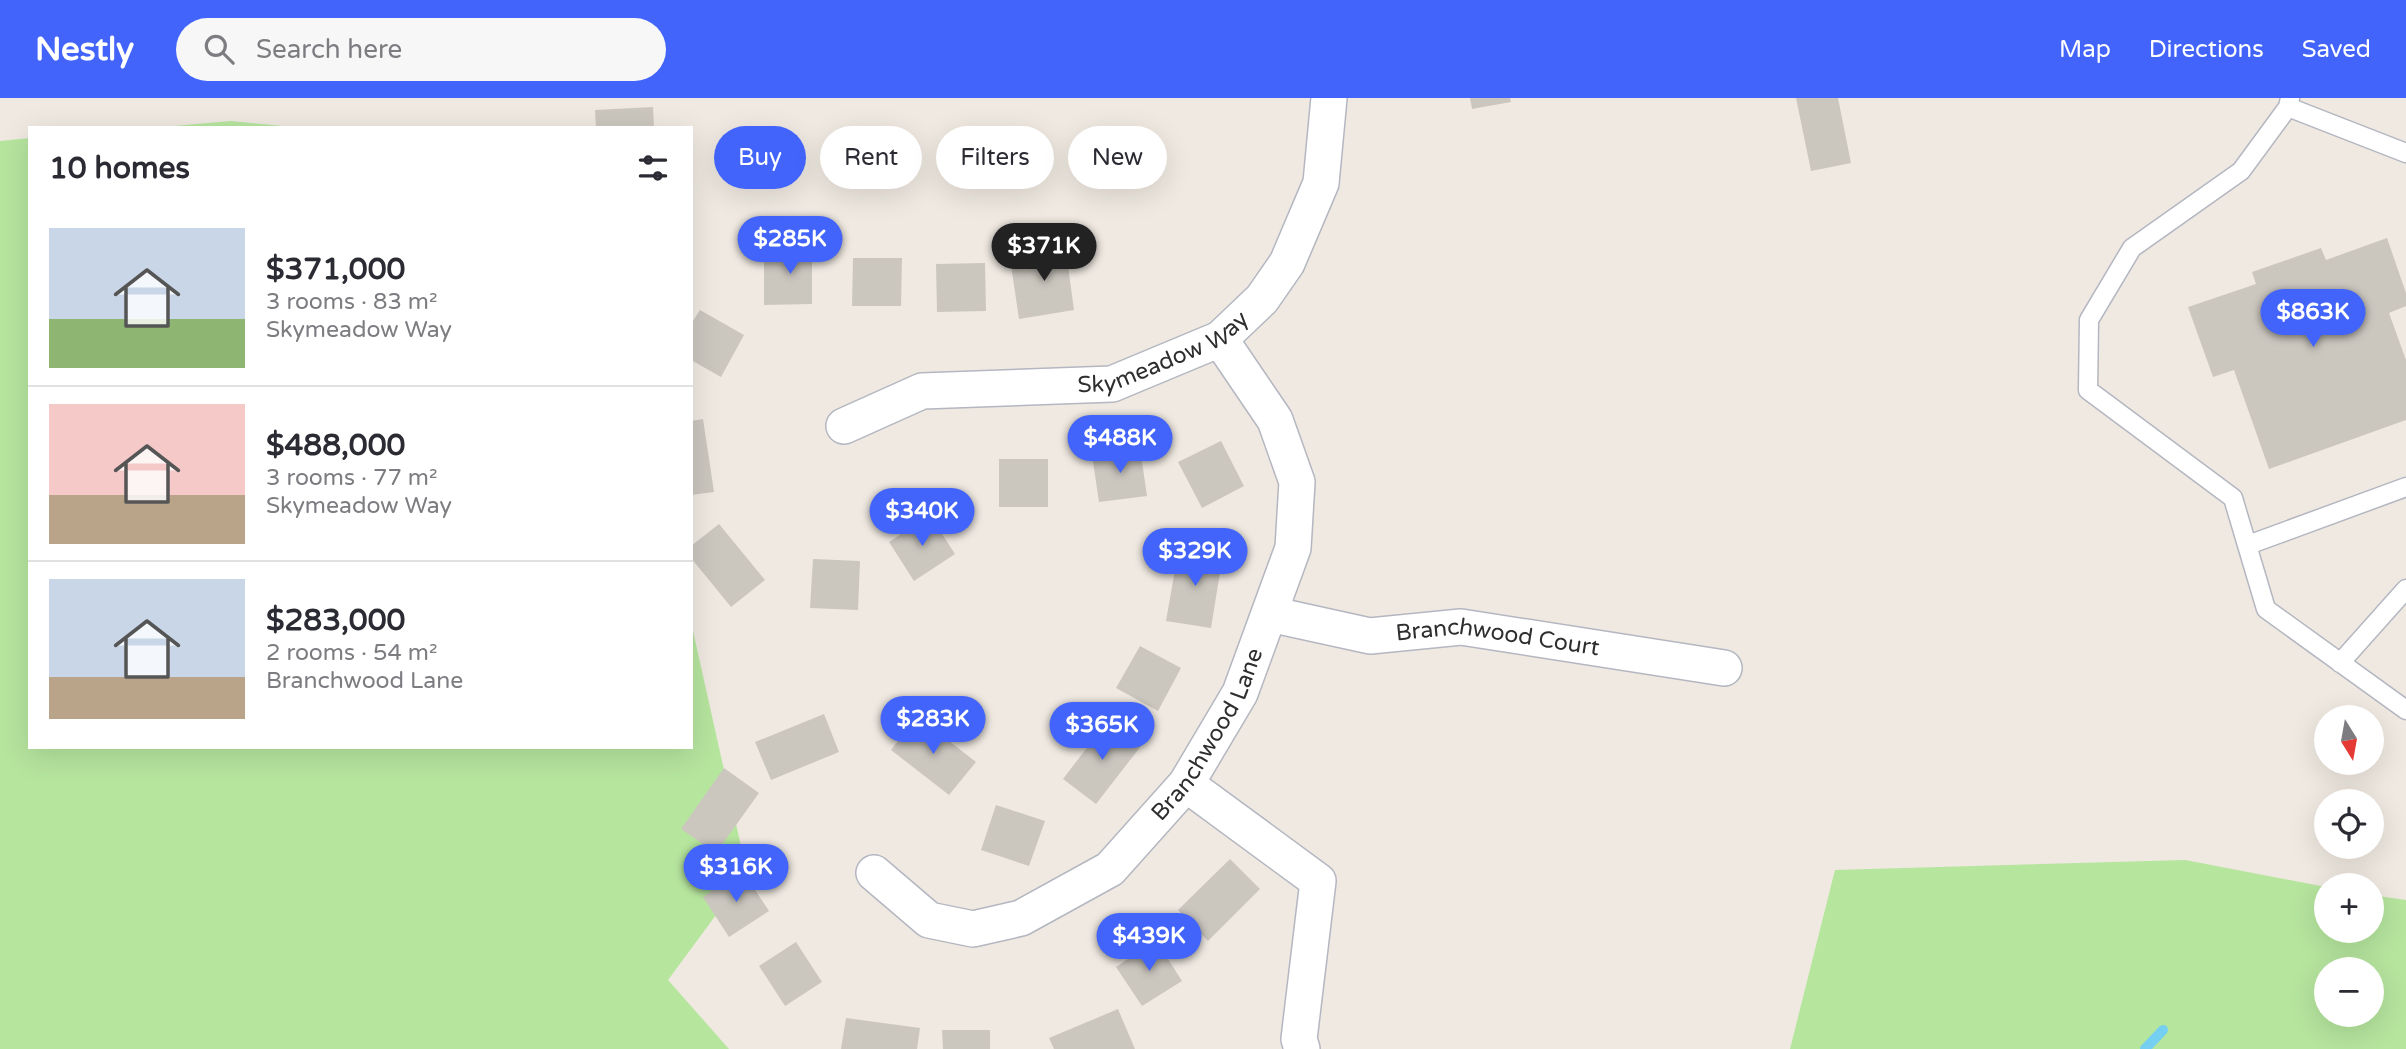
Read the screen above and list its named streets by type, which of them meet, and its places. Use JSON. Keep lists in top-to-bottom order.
{
  "streets": {
    "street": ["Skymeadow Way", "Branchwood Court", "Branchwood Lane"]
  },
  "crossings": [
    ["Skymeadow Way", "Branchwood Lane"],
    ["Branchwood Court", "Branchwood Lane"]
  ],
  "north": "bottom",
  "page": {
    "header": "Nestly",
    "search": "Search here",
    "nav": ["Map", "Directions", "Saved"],
    "chip": [
      "Buy",
      "Rent",
      "Filters",
      "New"
    ],
    "heading": "10 homes",
    "list": [
      {
        "name": "$371,000",
        "note": "3 rooms · 83 m² · Skymeadow Way"
      },
      {
        "name": "$488,000",
        "note": "3 rooms · 77 m² · Skymeadow Way"
      },
      {
        "name": "$283,000",
        "note": "2 rooms · 54 m² · Branchwood Lane"
      }
    ],
    "price": [
      "$285K",
      "$371K",
      "$863K",
      "$488K",
      "$340K",
      "$329K",
      "$283K",
      "$365K",
      "$316K",
      "$439K"
    ],
    "map_buttons": ["+", "−"]
  }
}
